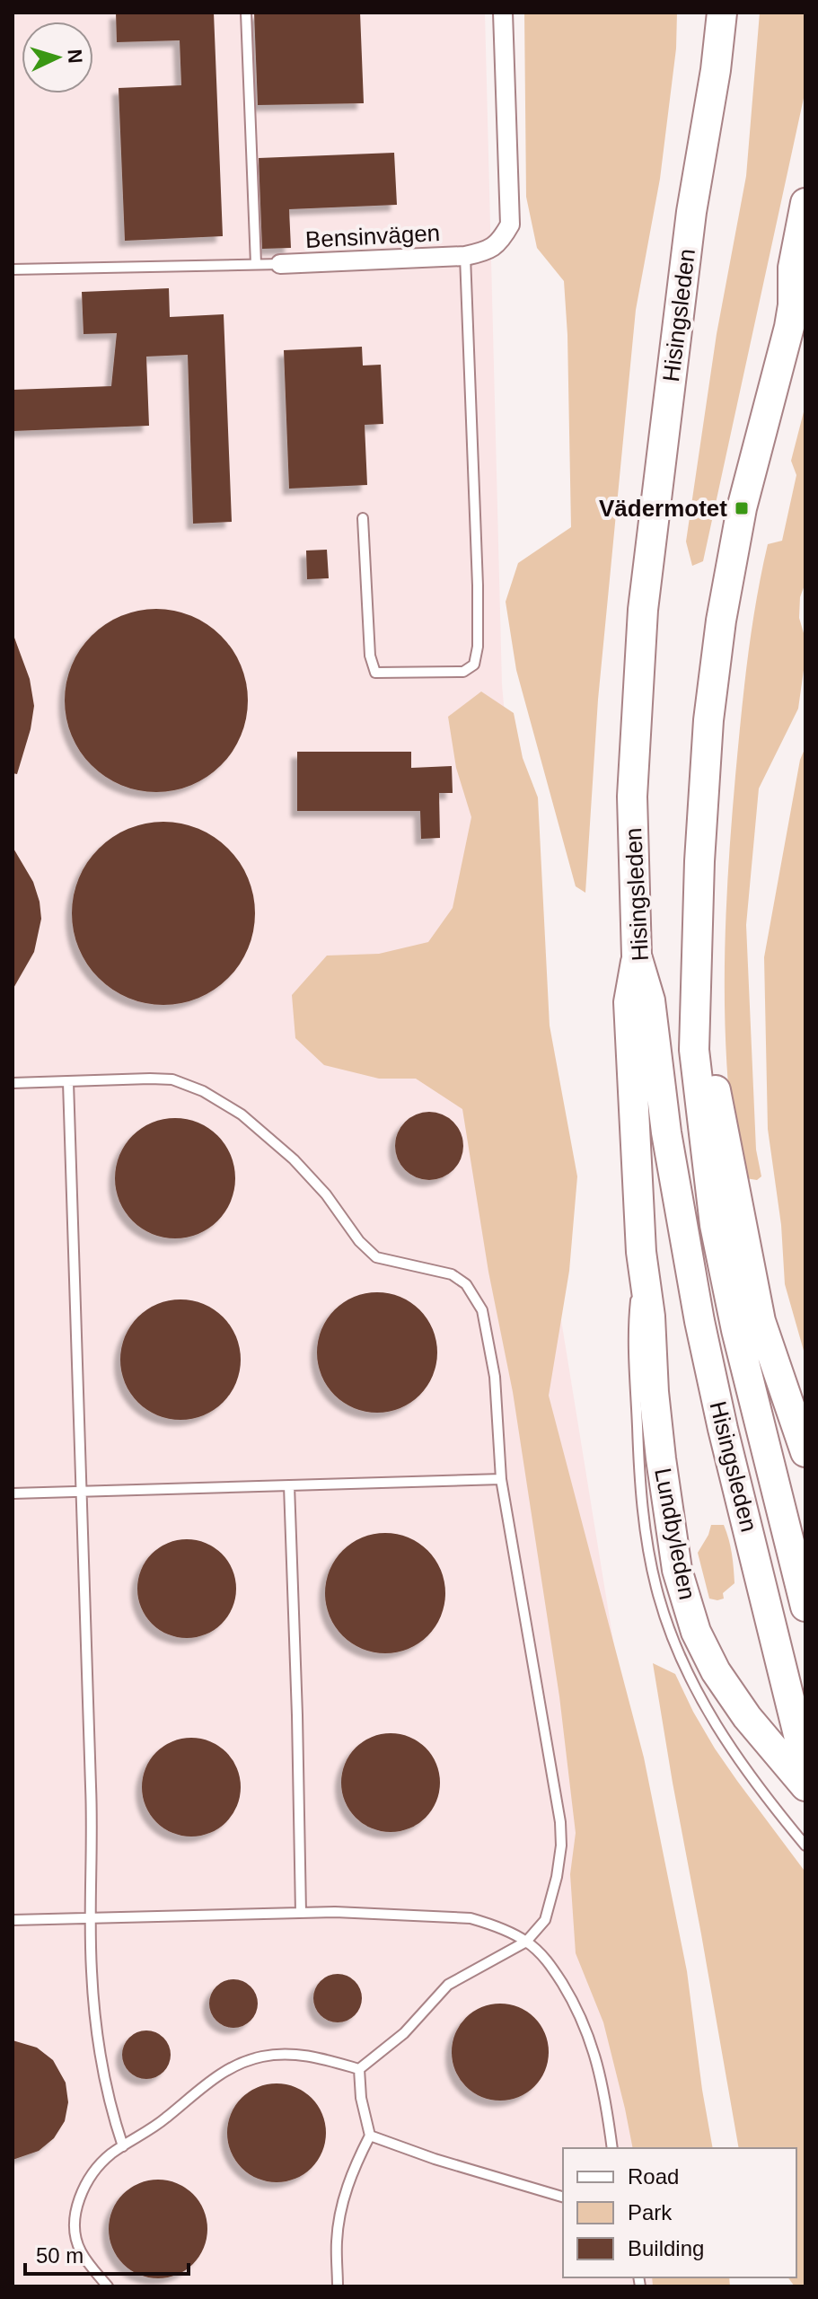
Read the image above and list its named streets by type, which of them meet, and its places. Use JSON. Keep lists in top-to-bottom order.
{
  "streets": {
    "highway": ["Hisingsleden", "Lundbyleden"],
    "street": ["Bensinvägen"]
  },
  "crossings": [
    ["Hisingsleden", "Lundbyleden"]
  ],
  "places": {
    "transit": ["Vädermotet"]
  },
  "legend": ["Road", "Park", "Building"],
  "scale_bar": "50 m",
  "north": "right"
}
